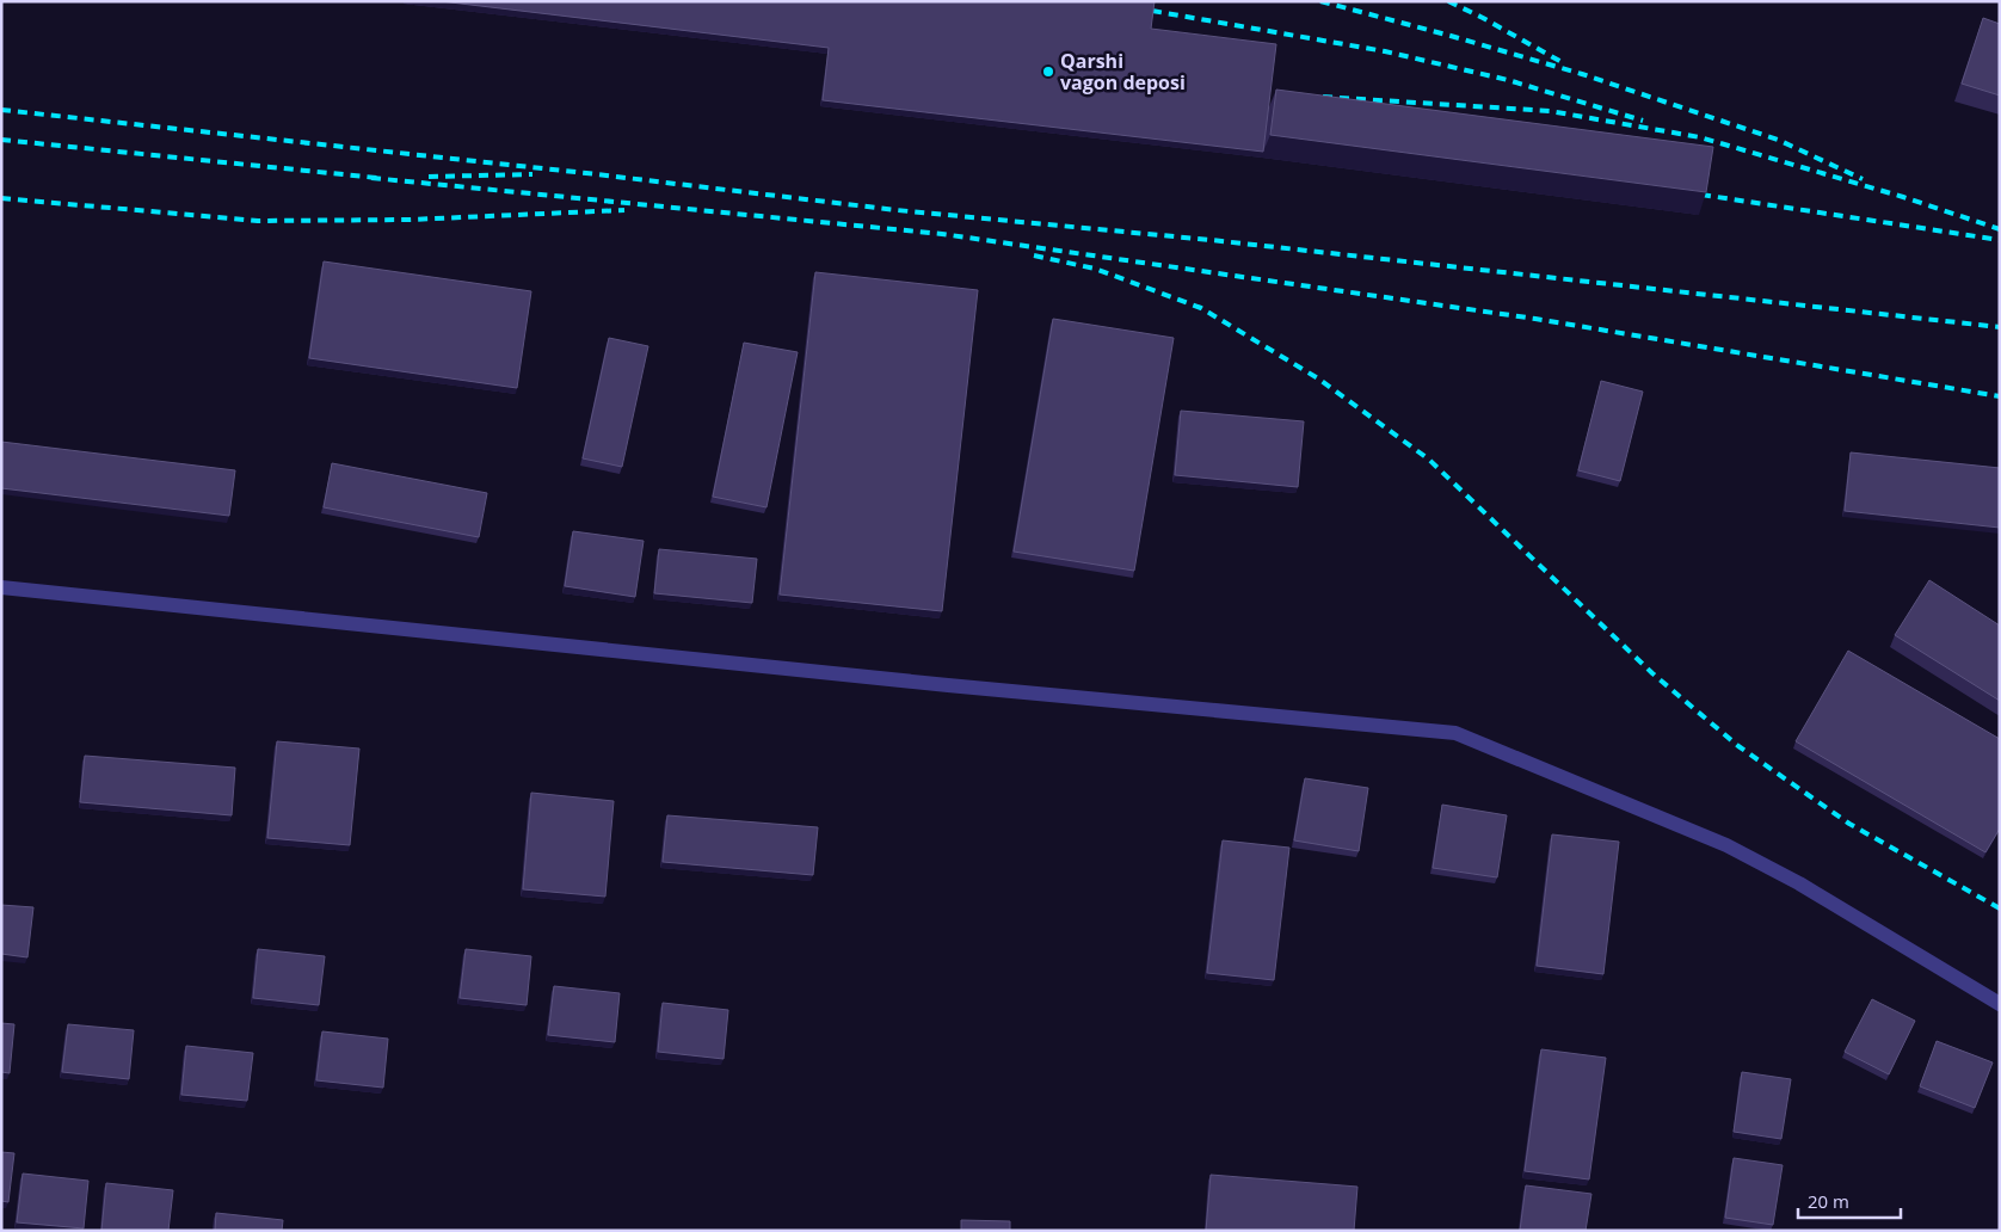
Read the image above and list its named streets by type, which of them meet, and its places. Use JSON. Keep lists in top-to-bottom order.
{
  "places": ["Qarshi vagon deposi"],
  "scale_bar": "20 m"
}
